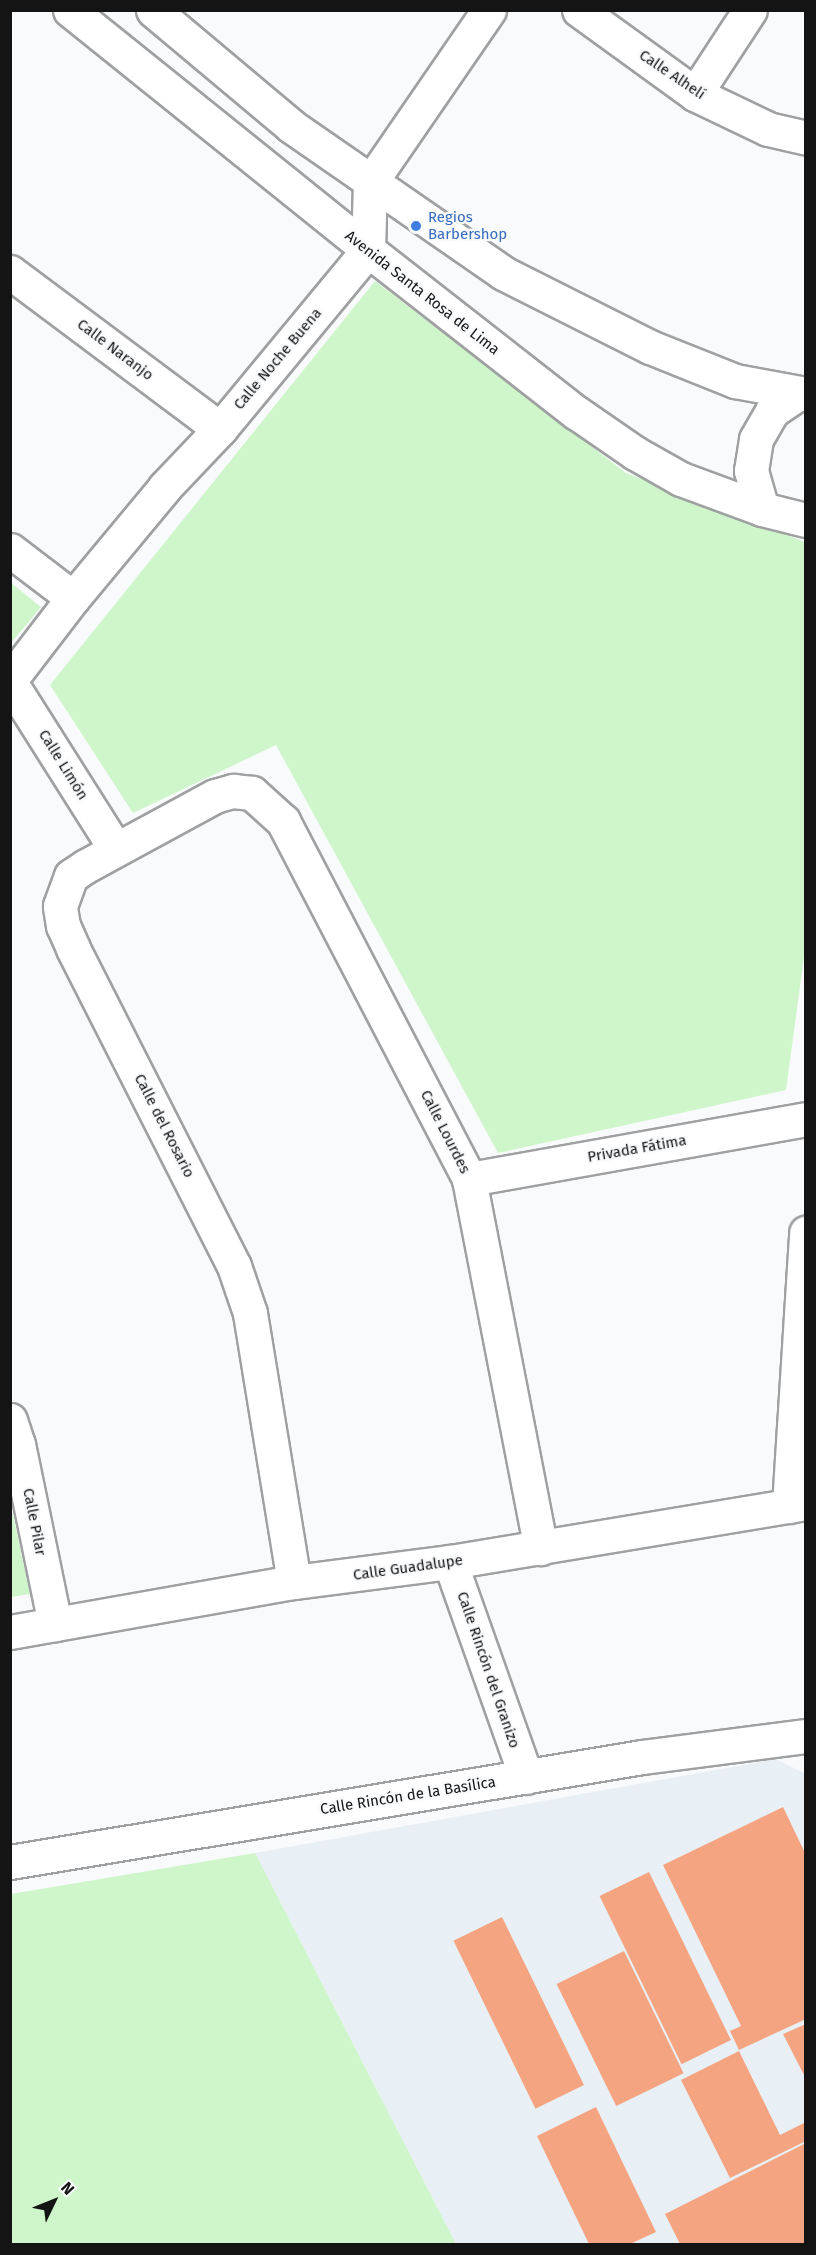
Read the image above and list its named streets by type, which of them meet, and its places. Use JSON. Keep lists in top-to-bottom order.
{
  "streets": {
    "street": [
      "Calle Alhelí",
      "Avenida Santa Rosa de Lima",
      "Calle Naranjo",
      "Calle Noche Buena",
      "Calle Limón",
      "Calle del Rosario",
      "Calle Lourdes",
      "Privada Fátima",
      "Calle Pilar",
      "Calle Guadalupe",
      "Calle Rincón del Granizo",
      "Calle Rincón de la Basílica"
    ]
  },
  "crossings": [
    ["Avenida Santa Rosa de Lima", "Calle Noche Buena"],
    ["Calle Naranjo", "Calle Noche Buena"],
    ["Calle Noche Buena", "Calle Limón"],
    ["Calle Limón", "Calle del Rosario"],
    ["Calle del Rosario", "Calle Lourdes"],
    ["Calle del Rosario", "Calle Guadalupe"],
    ["Calle Lourdes", "Privada Fátima"],
    ["Calle Lourdes", "Calle Guadalupe"],
    ["Calle Pilar", "Calle Guadalupe"],
    ["Calle Guadalupe", "Calle Rincón del Granizo"],
    ["Calle Rincón del Granizo", "Calle Rincón de la Basílica"]
  ],
  "places": ["Regios Barbershop"],
  "north": "top right"
}
